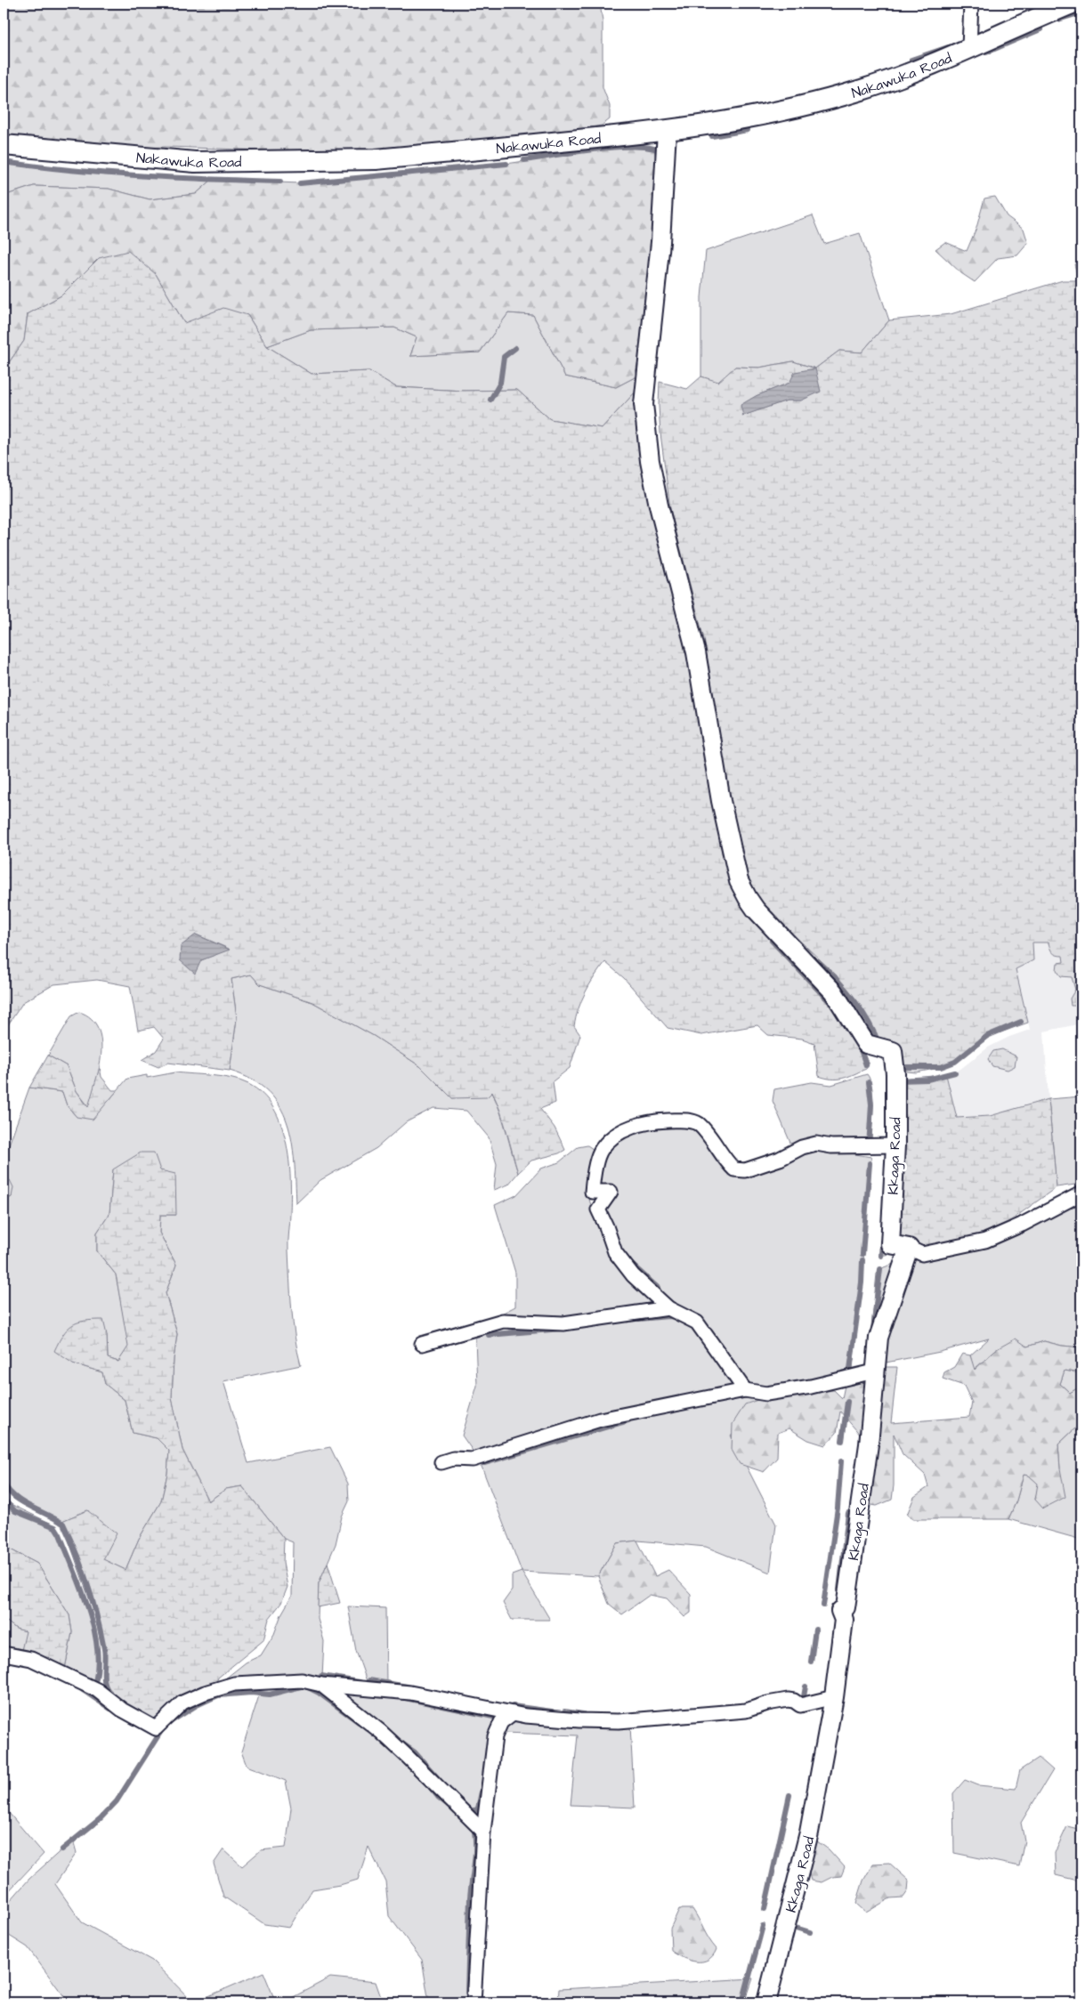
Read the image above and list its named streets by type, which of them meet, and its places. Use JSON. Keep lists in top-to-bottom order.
{
  "streets": {
    "main road": ["Nakawuka Road"],
    "street": ["Kkaga Road"]
  },
  "crossings": [
    ["Nakawuka Road", "Kkaga Road"]
  ]
}
